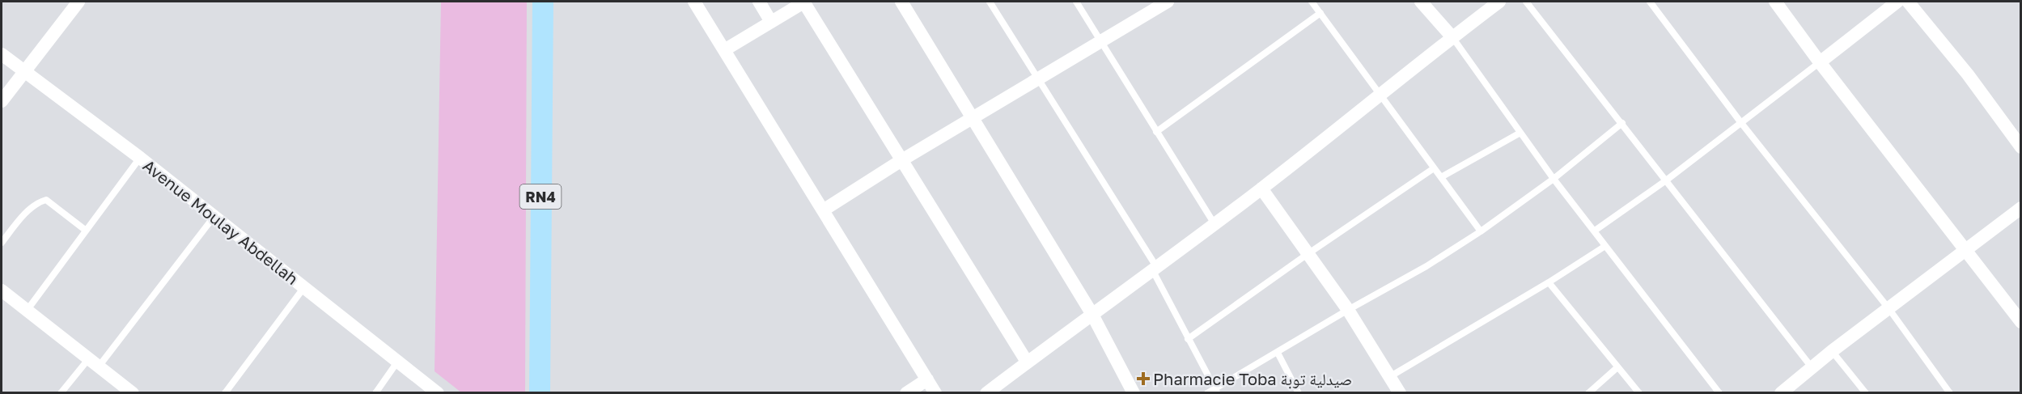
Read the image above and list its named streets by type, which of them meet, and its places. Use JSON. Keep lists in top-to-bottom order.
{
  "streets": {
    "main road": ["RN4"],
    "street": ["Avenue Moulay Abdellah"]
  },
  "places": {
    "health": ["Pharmacie Toba صيدلية توبة"]
  }
}
